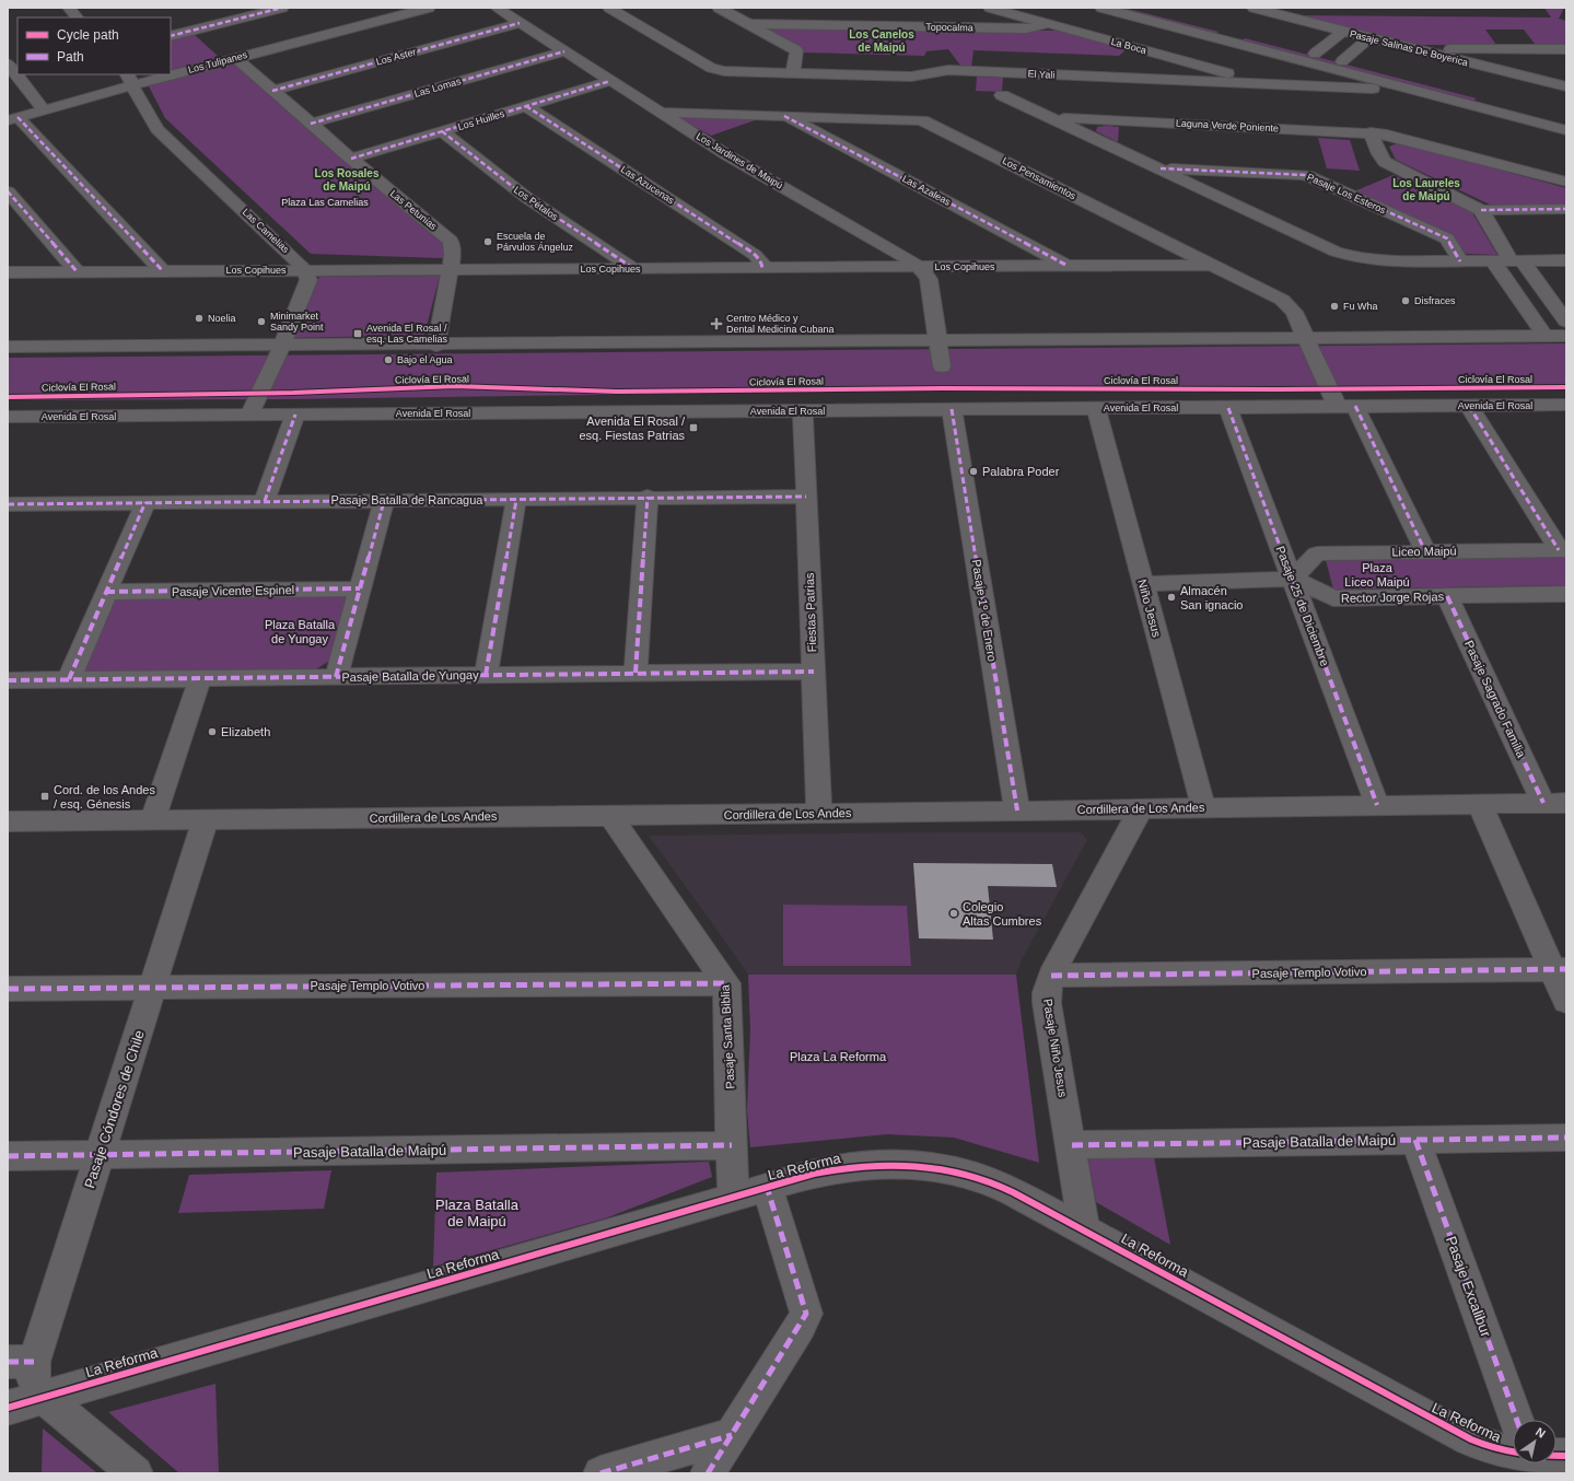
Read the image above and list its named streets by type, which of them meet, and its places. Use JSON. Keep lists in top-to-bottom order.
{
  "streets": {
    "street": [
      "Topocalma",
      "La Boca",
      "Pasaje Salinas De Boyerica",
      "Los Aster",
      "Los Tulipanes",
      "El Yali",
      "Las Lomas",
      "Los Huilles",
      "Laguna Verde Poniente",
      "Los Jardines de Maipú",
      "Los Pensamientos",
      "Las Azucenas",
      "Las Azaleas",
      "Pasaje Los Esteros",
      "Los Pétalos",
      "Las Petunias",
      "Las Camelias",
      "Los Copihues",
      "Avenida El Rosal",
      "Pasaje Batalla de Rancagua",
      "Liceo Maipú",
      "Pasaje Vicente Espinel",
      "Rector Jorge Rojas",
      "Pasaje 25 de Diciembre",
      "Niño Jesus",
      "Pasaje 1º de Enero",
      "Fiestas Patrias",
      "Pasaje Batalla de Yungay",
      "Pasaje Sagrado Familia",
      "Cordillera de Los Andes",
      "Pasaje Templo Votivo",
      "Pasaje Santa Biblia",
      "Pasaje Niño Jesus",
      "Pasaje Cóndores de Chile",
      "Pasaje Batalla de Maipú",
      "La Reforma",
      "Pasaje Excalibur"
    ],
    "cycle path": ["Ciclovía El Rosal"]
  },
  "crossings": [
    ["Topocalma", "La Boca"],
    ["La Boca", "El Yali"],
    ["Los Aster", "Los Jardines de Maipú"],
    ["Los Aster", "Las Petunias"],
    ["Los Tulipanes", "Las Petunias"],
    ["Los Tulipanes", "Las Camelias"],
    ["Las Lomas", "Los Jardines de Maipú"],
    ["Las Lomas", "Las Petunias"],
    ["Los Huilles", "Los Jardines de Maipú"],
    ["Los Huilles", "Las Azucenas"],
    ["Los Huilles", "Los Pétalos"],
    ["Los Huilles", "Las Petunias"],
    ["Laguna Verde Poniente", "Pasaje Los Esteros"],
    ["Los Jardines de Maipú", "Los Pensamientos"],
    ["Los Jardines de Maipú", "Los Copihues"],
    ["Los Pensamientos", "Las Azaleas"],
    ["Los Pensamientos", "Los Copihues"],
    ["Los Pensamientos", "Avenida El Rosal"],
    ["Las Azucenas", "Los Copihues"],
    ["Las Azaleas", "Los Copihues"],
    ["Los Pétalos", "Los Copihues"],
    ["Las Petunias", "Los Copihues"],
    ["Las Camelias", "Los Copihues"],
    ["Avenida El Rosal", "Pasaje 25 de Diciembre"],
    ["Avenida El Rosal", "Niño Jesus"],
    ["Avenida El Rosal", "Pasaje 1º de Enero"],
    ["Avenida El Rosal", "Fiestas Patrias"],
    ["Pasaje Batalla de Rancagua", "Fiestas Patrias"],
    ["Liceo Maipú", "Rector Jorge Rojas"],
    ["Liceo Maipú", "Pasaje 25 de Diciembre"],
    ["Rector Jorge Rojas", "Pasaje 25 de Diciembre"],
    ["Rector Jorge Rojas", "Niño Jesus"],
    ["Rector Jorge Rojas", "Pasaje Sagrado Familia"],
    ["Pasaje 25 de Diciembre", "Cordillera de Los Andes"],
    ["Niño Jesus", "Cordillera de Los Andes"],
    ["Pasaje 1º de Enero", "Cordillera de Los Andes"],
    ["Fiestas Patrias", "Pasaje Batalla de Yungay"],
    ["Fiestas Patrias", "Cordillera de Los Andes"],
    ["Pasaje Sagrado Familia", "Cordillera de Los Andes"],
    ["Cordillera de Los Andes", "Pasaje Santa Biblia"],
    ["Cordillera de Los Andes", "Pasaje Niño Jesus"],
    ["Cordillera de Los Andes", "Pasaje Cóndores de Chile"],
    ["Pasaje Templo Votivo", "Pasaje Santa Biblia"],
    ["Pasaje Templo Votivo", "Pasaje Niño Jesus"],
    ["Pasaje Templo Votivo", "Pasaje Cóndores de Chile"],
    ["Pasaje Santa Biblia", "Pasaje Batalla de Maipú"],
    ["Pasaje Santa Biblia", "La Reforma"],
    ["Pasaje Niño Jesus", "Pasaje Batalla de Maipú"],
    ["Pasaje Niño Jesus", "La Reforma"],
    ["Pasaje Cóndores de Chile", "Pasaje Batalla de Maipú"],
    ["Pasaje Cóndores de Chile", "La Reforma"],
    ["Pasaje Batalla de Maipú", "Pasaje Excalibur"]
  ],
  "districts": ["Los Canelos de Maipú", "Los Rosales de Maipú", "Los Laureles de Maipú"],
  "parks": [
    "Plaza Las Camelias",
    "Plaza Liceo Maipú",
    "Plaza Batalla de Yungay",
    "Plaza La Reforma",
    "Plaza Batalla de Maipú"
  ],
  "places": {
    "other": [
      "Escuela de Párvulos Ángeluz",
      "Disfraces",
      "Fu Wha",
      "Noelia",
      "Minimarket Sandy Point",
      "Bajo el Agua",
      "Palabra Poder",
      "Almacén San ignacio",
      "Elizabeth",
      "Colegio Altas Cumbres"
    ],
    "health": ["Centro Médico y Dental Medicina Cubana"],
    "transit": ["Avenida El Rosal / esq. Las Camelias", "Avenida El Rosal / esq. Fiestas Patrias", "Cord. de los Andes / esq. Génesis"]
  },
  "legend": ["Cycle path", "Path"],
  "north": "top right"
}
